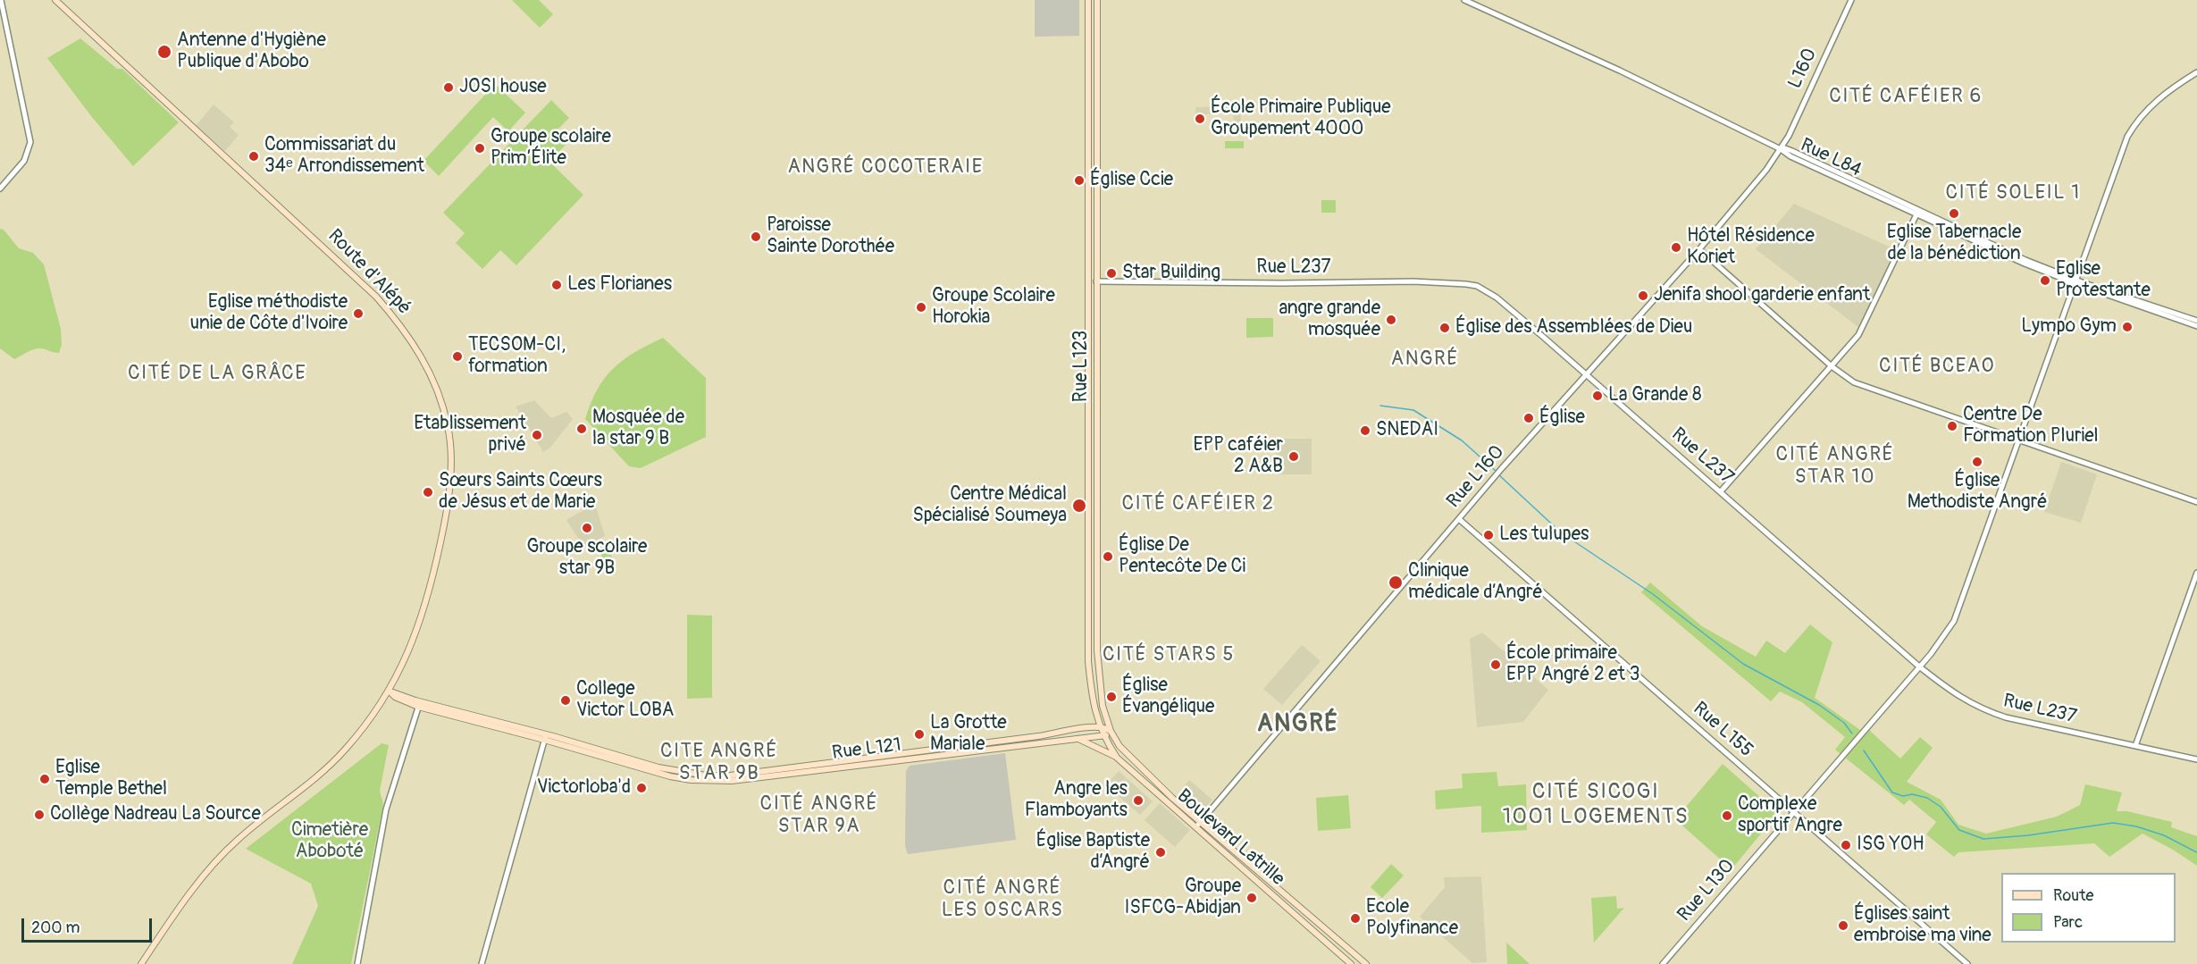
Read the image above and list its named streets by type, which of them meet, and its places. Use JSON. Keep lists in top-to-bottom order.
{
  "streets": {
    "main road": [
      "Route d'Alépé",
      "Rue L123",
      "Rue L121",
      "Boulevard Latrille"
    ],
    "street": [
      "L160",
      "Rue L84",
      "Rue L237",
      "Rue L160",
      "Rue L155",
      "Rue L130"
    ]
  },
  "crossings": [
    ["L160", "Rue L84"],
    ["L160", "Rue L160"],
    ["Rue L84", "Rue L160"],
    ["Rue L84", "Rue L130"],
    ["Rue L237", "Rue L123"],
    ["Rue L237", "Rue L160"],
    ["Rue L237", "Rue L130"],
    ["Rue L123", "Boulevard Latrille"],
    ["Rue L160", "Rue L155"],
    ["Rue L160", "Boulevard Latrille"],
    ["Rue L155", "Rue L130"],
    ["Rue L121", "Boulevard Latrille"]
  ],
  "districts": [
    "CITÉ CAFÉIER 6",
    "ANGRÉ COCOTERAIE",
    "CITÉ SOLEIL 1",
    "ANGRÉ",
    "CITÉ BCEAO",
    "CITÉ DE LA GRÂCE",
    "CITÉ ANGRÉ STAR 10",
    "CITÉ CAFÉIER 2",
    "CITÉ STARS 5",
    "ANGRÉ",
    "CITE ANGRÉ STAR 9B",
    "CITÉ SICOGI 1001 LOGEMENTS",
    "CITÉ ANGRÉ STAR 9A",
    "CITÉ ANGRÉ LES OSCARS"
  ],
  "parks": ["Cimetière Aboboté"],
  "places": [
    "Antenne d'Hygiène Publique d'Abobo",
    "JOSI house",
    "École Primaire Publique Groupement 4000",
    "Groupe scolaire Prim’Élite",
    "Commissariat du 34ᵉ Arrondissement",
    "Église Ccie",
    "Eglise Tabernacle de la bénédiction",
    "Paroisse Sainte Dorothée",
    "Hôtel Résidence Koriet",
    "Star Building",
    "Eglise Protestante",
    "Les Florianes",
    "Jenifa shool garderie enfant",
    "Groupe Scolaire Horokia",
    "Eglise méthodiste unie de Côte d'Ivoire",
    "angre grande mosquée",
    "Lympo Gym",
    "Église des Assemblées de Dieu",
    "TECSOM-CI, formation",
    "La Grande 8",
    "Église",
    "Centre De Formation Pluriel",
    "Mosquée de la star 9 B",
    "SNEDAI",
    "Etablissement privé",
    "EPP caféier 2 A&B",
    "Église Methodiste Angré",
    "Sœurs Saints Cœurs de Jésus et de Marie",
    "Centre Médical Spécialisé Soumeya",
    "Groupe scolaire star 9B",
    "Les tulupes",
    "Église De Pentecôte De Ci",
    "Clinique médicale d’Angré",
    "École primaire EPP Angré 2 et 3",
    "Église Évangélique",
    "College Victor LOBA",
    "La Grotte Mariale",
    "Eglise Temple Bethel",
    "Victorloba'd",
    "Angre les Flamboyants",
    "Collège Nadreau La Source",
    "Complexe sportif Angre",
    "ISG YOH",
    "Église Baptiste d’Angré",
    "Groupe ISFCG-Abidjan",
    "Ecole Polyfinance",
    "Églises saint embroise ma vine"
  ],
  "legend": ["Route", "Parc"],
  "scale_bar": "200 m"
}
